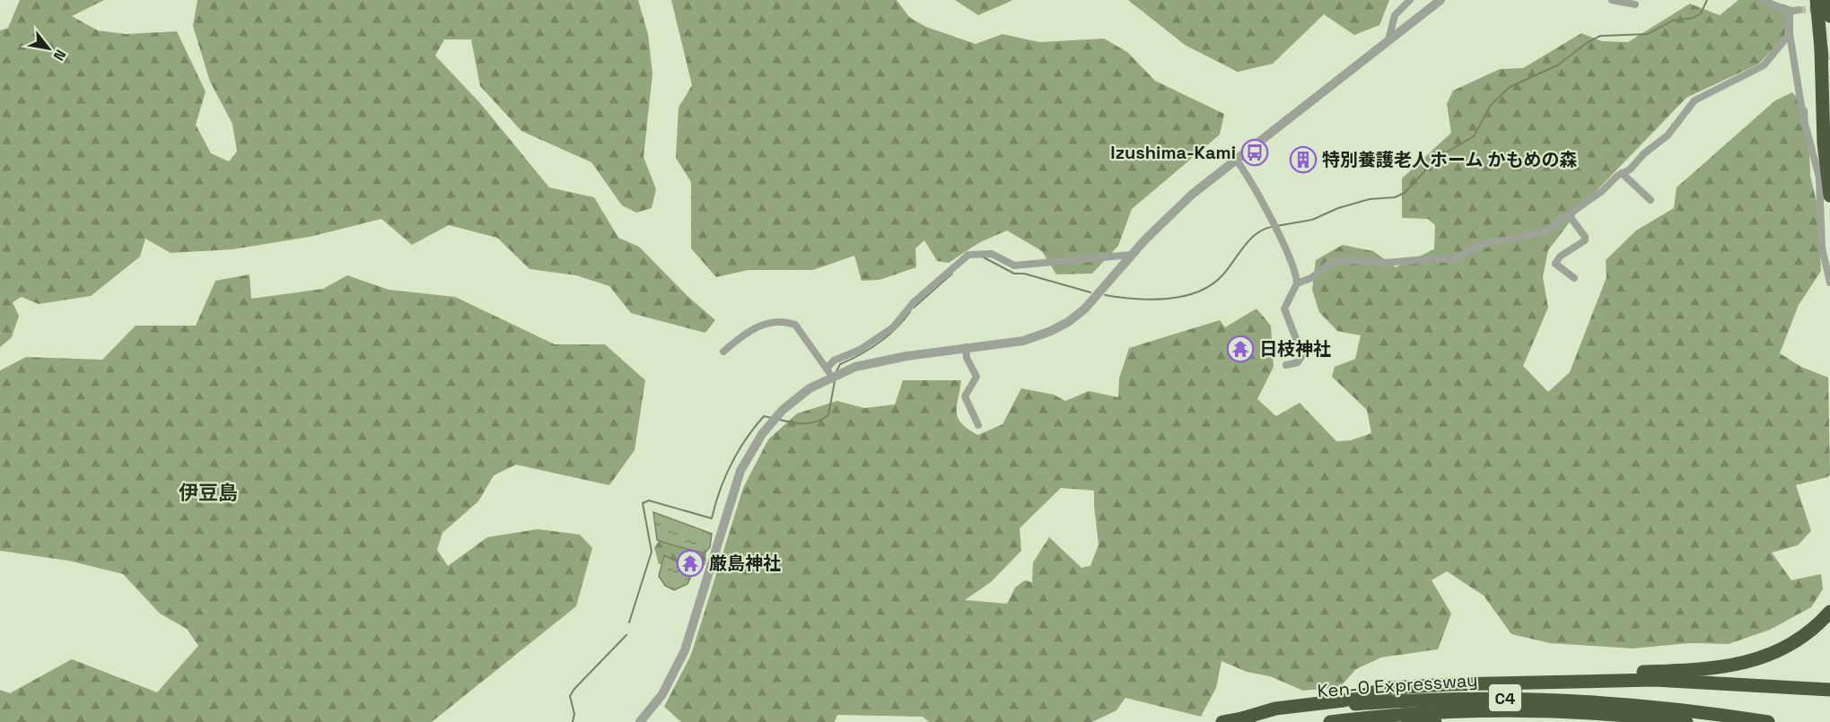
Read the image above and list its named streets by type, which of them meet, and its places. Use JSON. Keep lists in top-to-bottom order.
{
  "streets": {
    "highway": ["Ken-O Expressway", "C4"]
  },
  "districts": ["伊豆島"],
  "places": {
    "bus stop": ["Izushima-Kami"],
    "building": ["特別養護老人ホーム かもめの森"],
    "temple": ["日枝神社", "厳島神社"]
  },
  "north": "bottom right"
}
